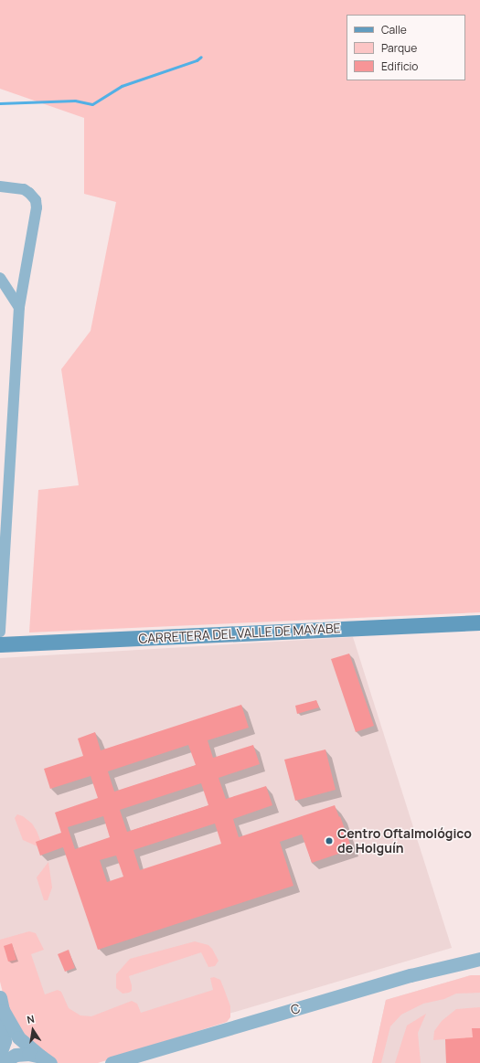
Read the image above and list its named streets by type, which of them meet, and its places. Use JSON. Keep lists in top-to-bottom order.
{
  "streets": {
    "main road": ["CARRETERA DEL VALLE DE MAYABE"],
    "street": ["C"]
  },
  "places": ["Centro Oftalmológico de Holguín"],
  "legend": ["Calle", "Parque", "Edificio"],
  "north": "top"
}
